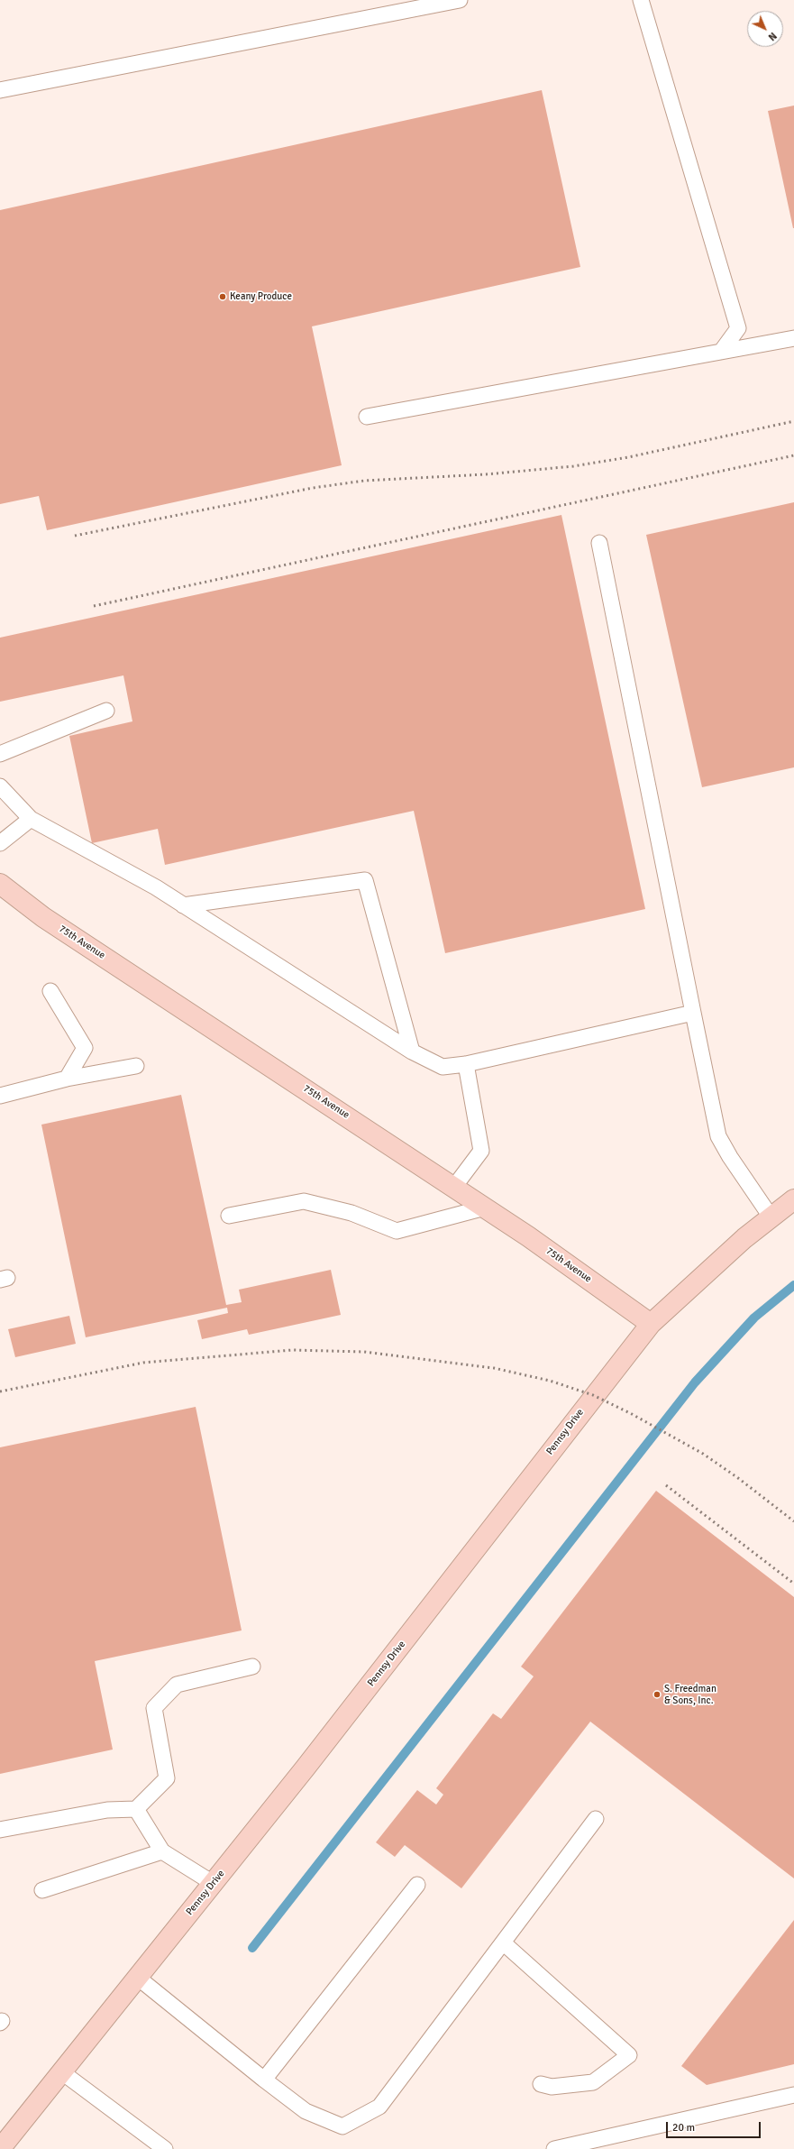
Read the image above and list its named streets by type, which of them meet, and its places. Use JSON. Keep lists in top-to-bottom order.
{
  "streets": {
    "main road": ["75th Avenue", "Pennsy Drive"]
  },
  "crossings": [
    ["75th Avenue", "Pennsy Drive"]
  ],
  "places": ["Keany Produce", "S. Freedman & Sons, Inc."],
  "scale_bar": "20 m",
  "north": "bottom right"
}
